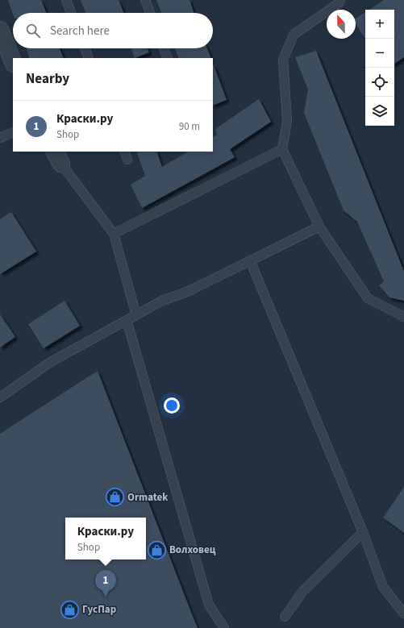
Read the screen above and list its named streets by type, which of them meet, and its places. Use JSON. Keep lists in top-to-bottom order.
{
  "places": {
    "shop": ["Ormatek", "Волховец", "ГусПар"]
  },
  "north": "top",
  "page": {
    "map_buttons": ["+", "−"],
    "search": "Search here",
    "heading": "Nearby",
    "list": [
      {
        "mark": "1",
        "name": "Краски.ру",
        "note": "Shop",
        "value": "90 m"
      }
    ],
    "popup": ["Краски.ру", "Shop"],
    "pins": "1"
  }
}
